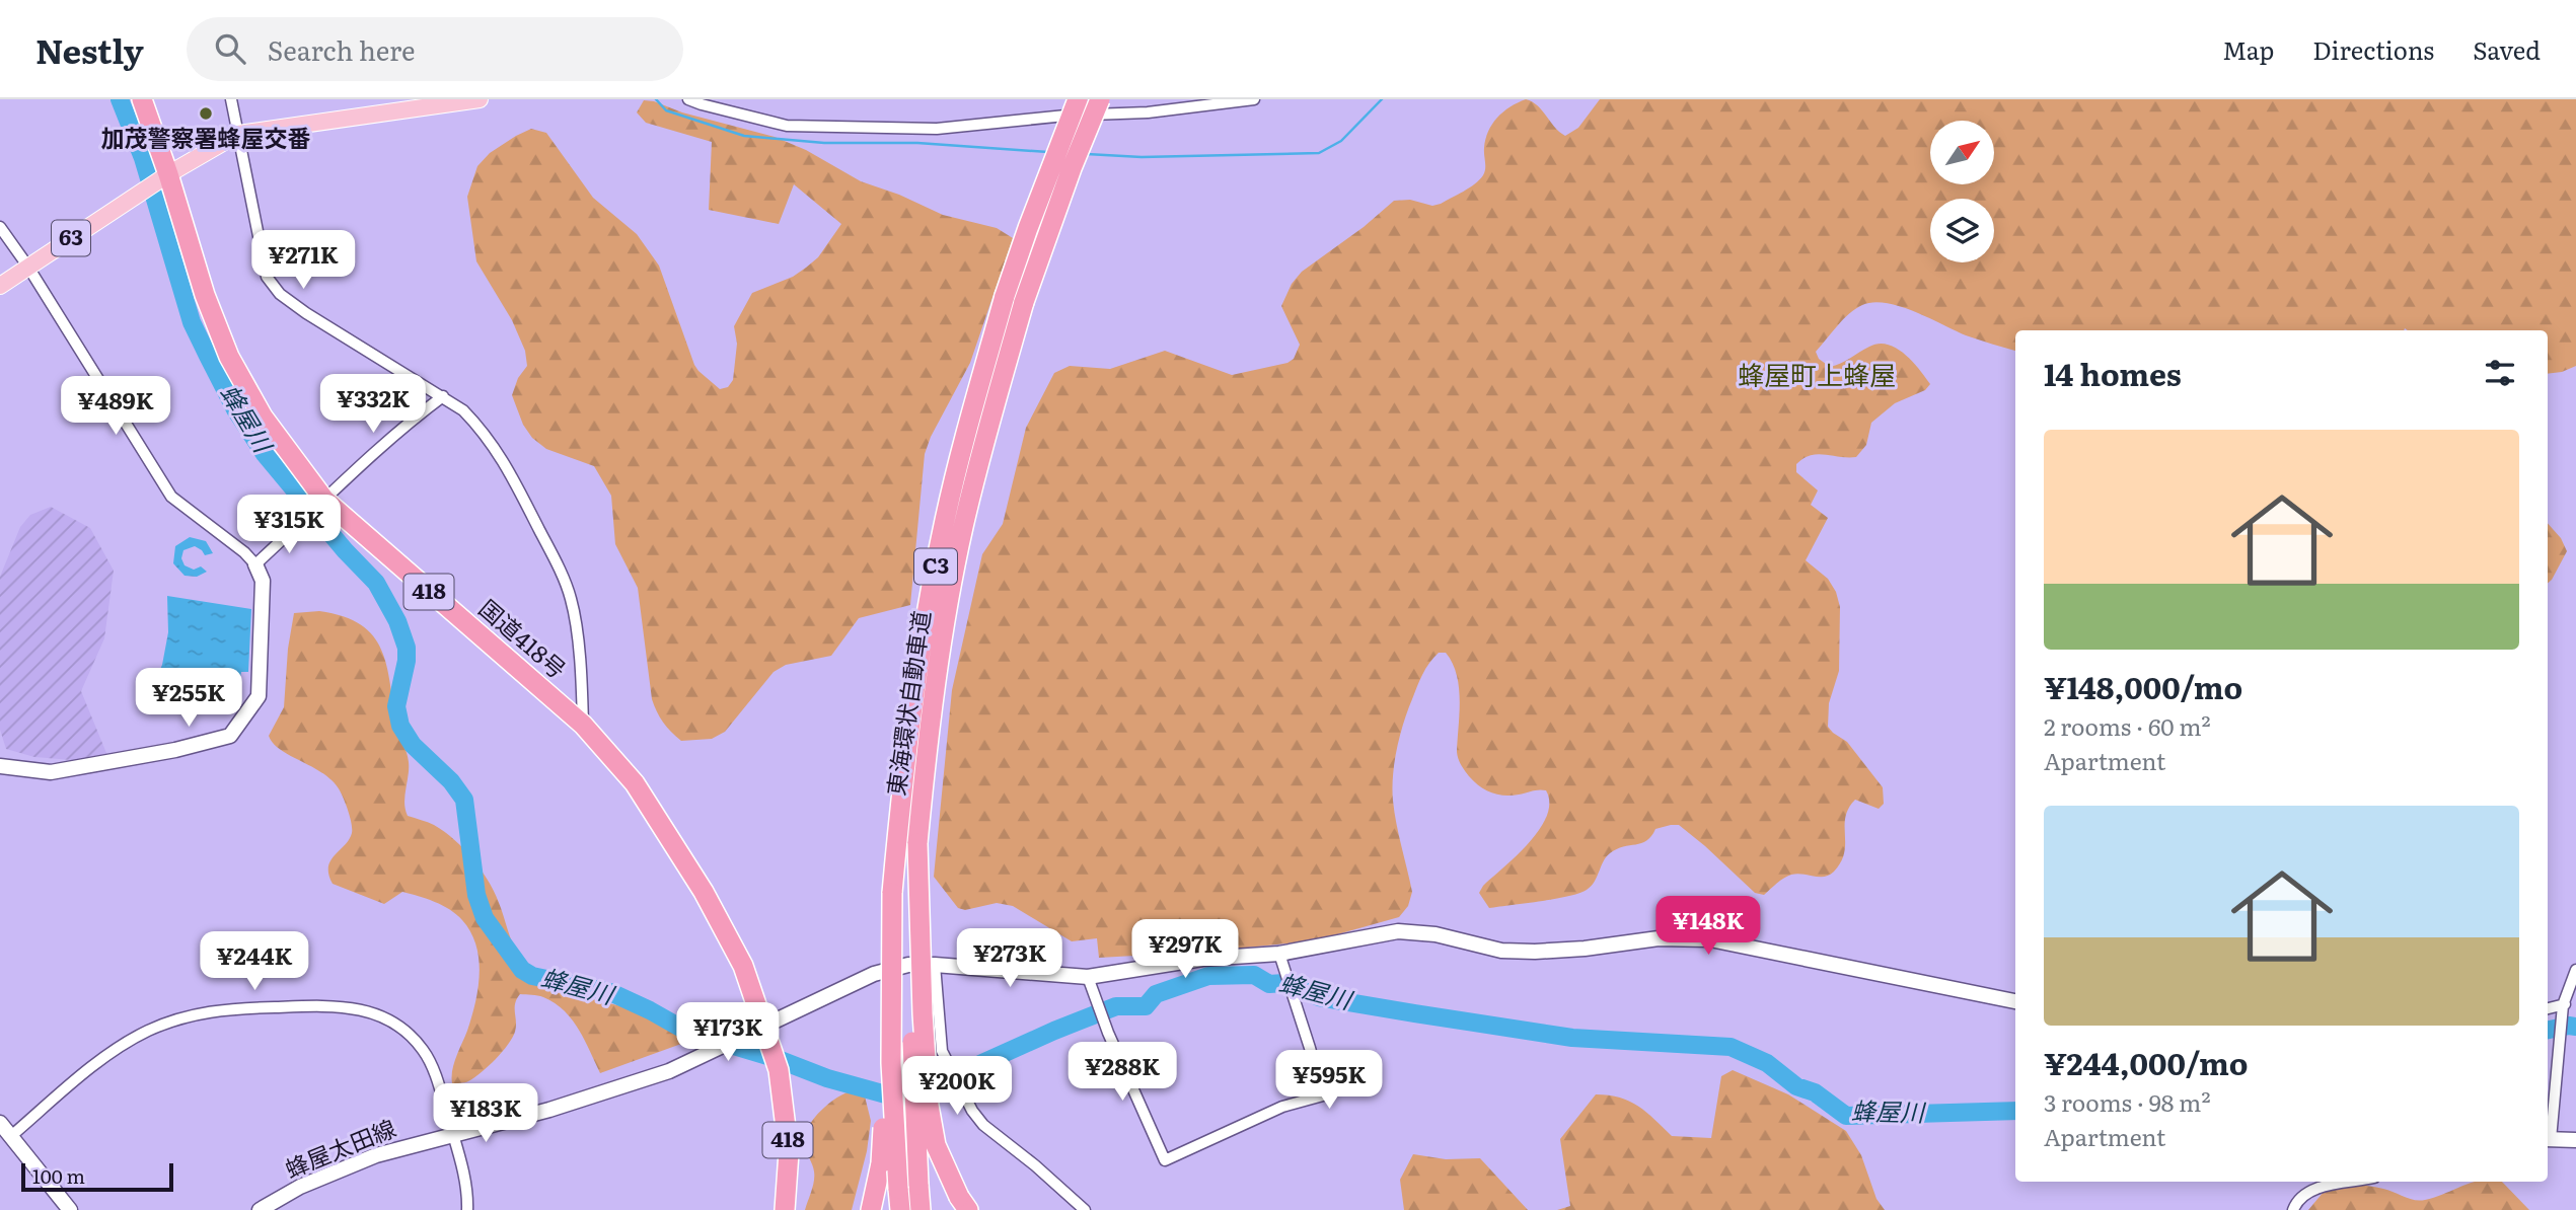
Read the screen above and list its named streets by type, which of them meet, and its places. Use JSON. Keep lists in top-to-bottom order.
{
  "streets": {
    "highway": [
      "C3",
      "418",
      "国道418号",
      "東海環状自動車道"
    ],
    "main road": ["63"],
    "street": ["蜂屋太田線"]
  },
  "crossings": [
    ["63", "国道418号"],
    ["国道418号", "蜂屋太田線"]
  ],
  "districts": ["蜂屋町上蜂屋"],
  "water": ["蜂屋川"],
  "places": ["加茂警察署蜂屋交番"],
  "scale_bar": "100 m",
  "north": "top right",
  "page": {
    "header": "Nestly",
    "search": "Search here",
    "nav": ["Map", "Directions", "Saved"],
    "price": [
      "¥271K",
      "¥332K",
      "¥489K",
      "¥315K",
      "¥255K",
      "¥148K",
      "¥297K",
      "¥273K",
      "¥244K",
      "¥173K",
      "¥288K",
      "¥595K",
      "¥200K",
      "¥183K"
    ],
    "heading": "14 homes",
    "list": [
      {
        "name": "¥148,000/mo",
        "note": "2 rooms · 60 m² · Apartment"
      },
      {
        "name": "¥244,000/mo",
        "note": "3 rooms · 98 m² · Apartment"
      }
    ],
    "scale": "100 m"
  }
}
